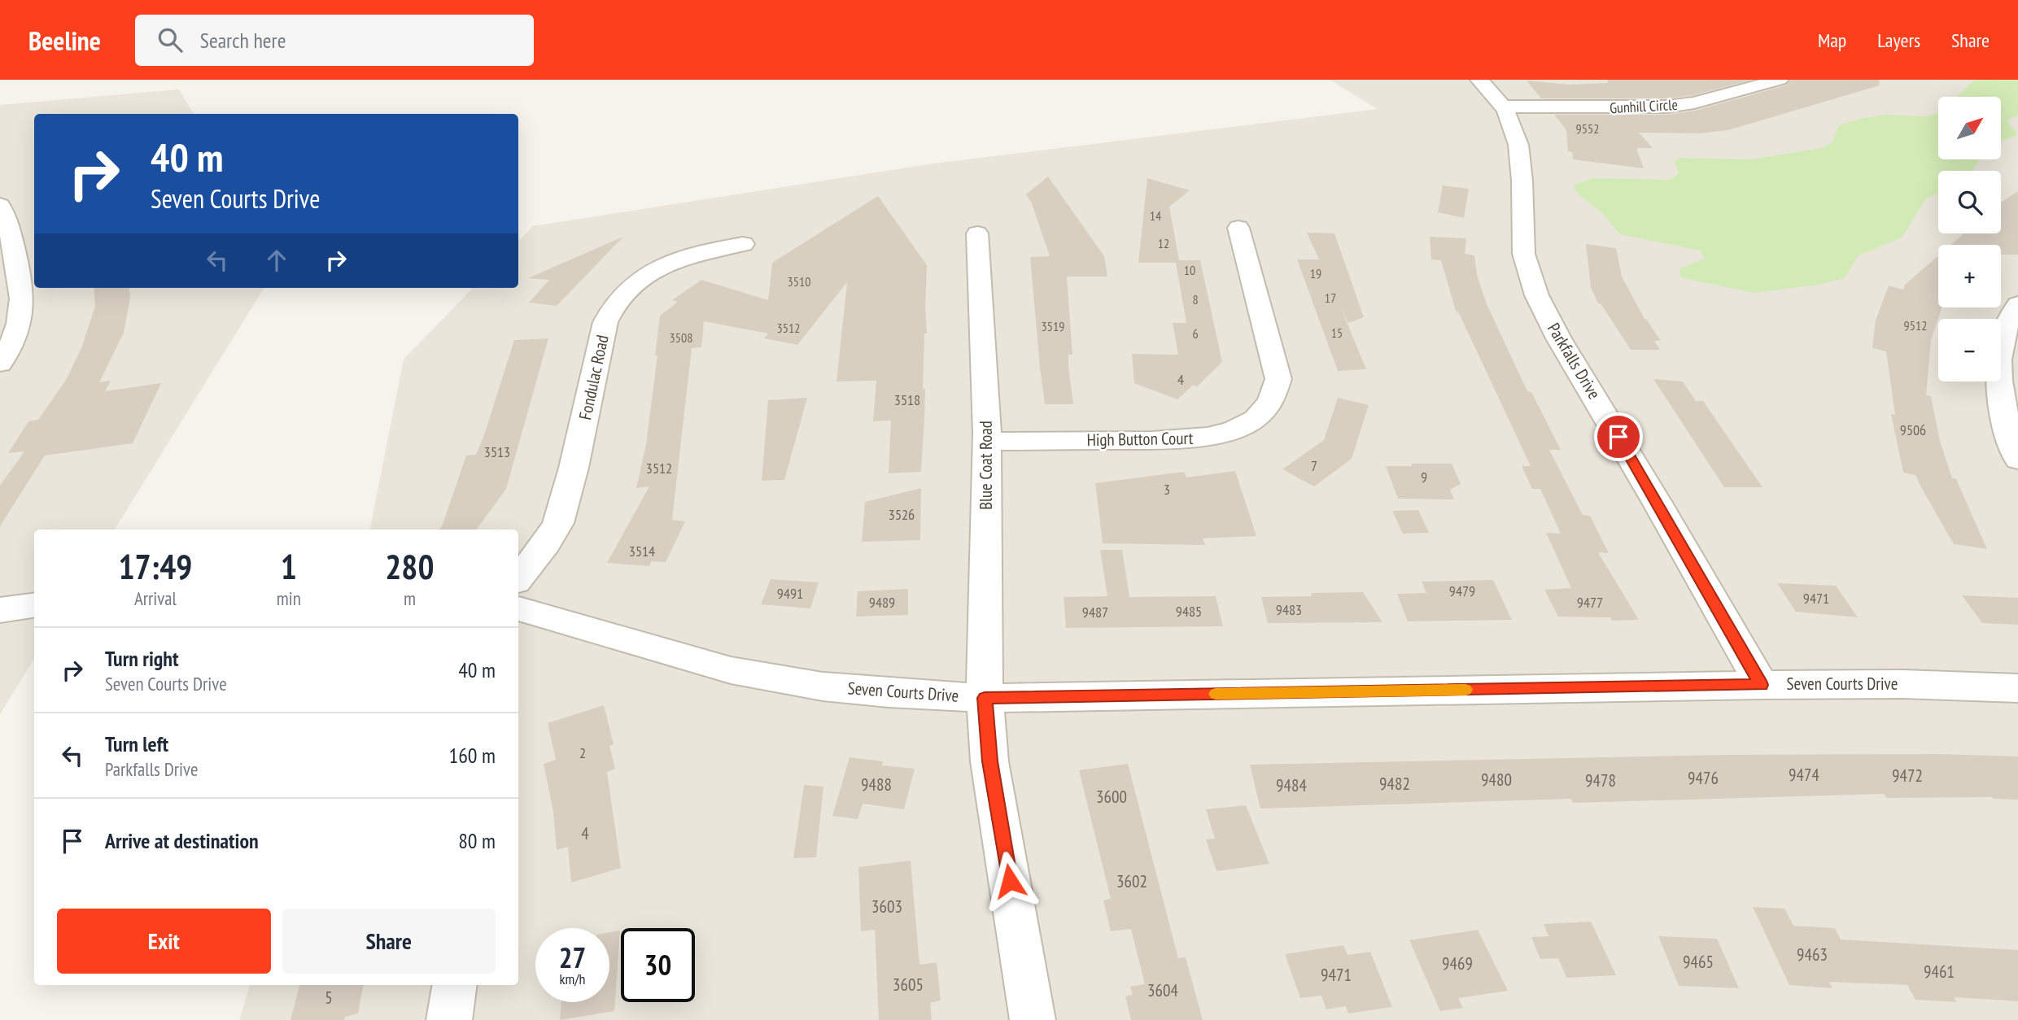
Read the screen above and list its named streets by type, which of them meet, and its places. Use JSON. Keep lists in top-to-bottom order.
{
  "streets": {
    "street": [
      "Gunhill Circle",
      "Parkfalls Drive",
      "Fondulac Road",
      "High Button Court",
      "Blue Coat Road",
      "Seven Courts Drive"
    ]
  },
  "crossings": [
    ["Gunhill Circle", "Parkfalls Drive"],
    ["Parkfalls Drive", "Seven Courts Drive"],
    ["High Button Court", "Blue Coat Road"],
    ["Blue Coat Road", "Seven Courts Drive"]
  ],
  "house_numbers": [
    "9552",
    "14",
    "12",
    "10",
    "19",
    "3510",
    "17",
    "8",
    "9512",
    "3519",
    "3512",
    "15",
    "6",
    "3508",
    "4",
    "3518",
    "9506",
    "3513",
    "7",
    "3512",
    "9",
    "3",
    "3526",
    "3514",
    "9479",
    "9491",
    "9471",
    "9489",
    "9477",
    "9483",
    "9485",
    "9487",
    "2",
    "9474",
    "9472",
    "9476",
    "9480",
    "9478",
    "9482",
    "9488",
    "9484",
    "3600",
    "4",
    "3602",
    "3603",
    "9463",
    "9465",
    "9469",
    "9461",
    "9471",
    "3605",
    "3604",
    "5"
  ],
  "north": "top right",
  "page": {
    "header": "Beeline",
    "search": "Search here",
    "nav": ["Map", "Layers", "Share"],
    "map_buttons": ["+", "−"],
    "turn": ["40 m", "Seven Courts Drive"],
    "eta": [
      "17:49",
      "Arrival",
      "1",
      "min",
      "280",
      "m"
    ],
    "list": [
      {
        "name": "Turn right",
        "note": "Seven Courts Drive",
        "value": "40 m"
      },
      {
        "name": "Turn left",
        "note": "Parkfalls Drive",
        "value": "160 m"
      },
      {
        "name": "Arrive at destination",
        "value": "80 m"
      }
    ],
    "buttons": ["Exit", "Share"],
    "speed": "27 km/h",
    "limit": "30"
  }
}
